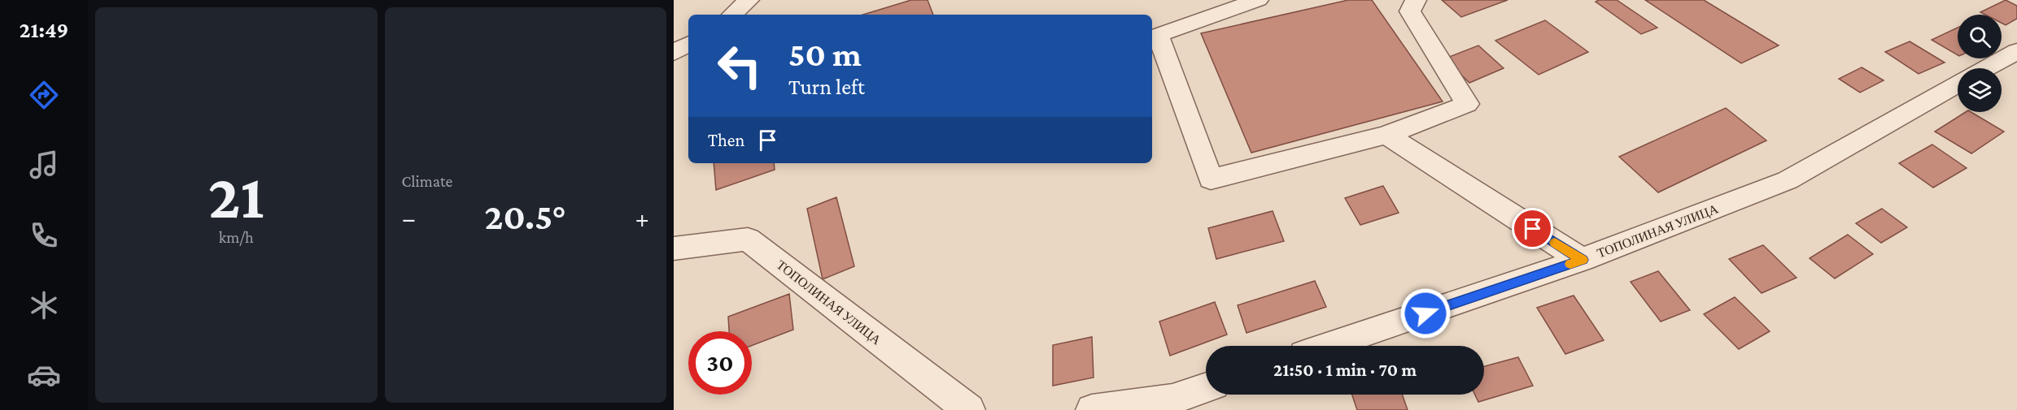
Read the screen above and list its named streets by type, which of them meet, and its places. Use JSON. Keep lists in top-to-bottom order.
{
  "streets": {
    "street": ["ТОПОЛИНАЯ УЛИЦА"]
  },
  "page": {
    "tabs": "21:49",
    "tile": [
      ["21", "km/h"],
      "Climate"
    ],
    "turn": ["50 m", "Turn left"],
    "then": "Then",
    "heat": ["−", "20.5°", "+"],
    "limit": "30",
    "trip": "21:50 · 1 min · 70 m"
  }
}
